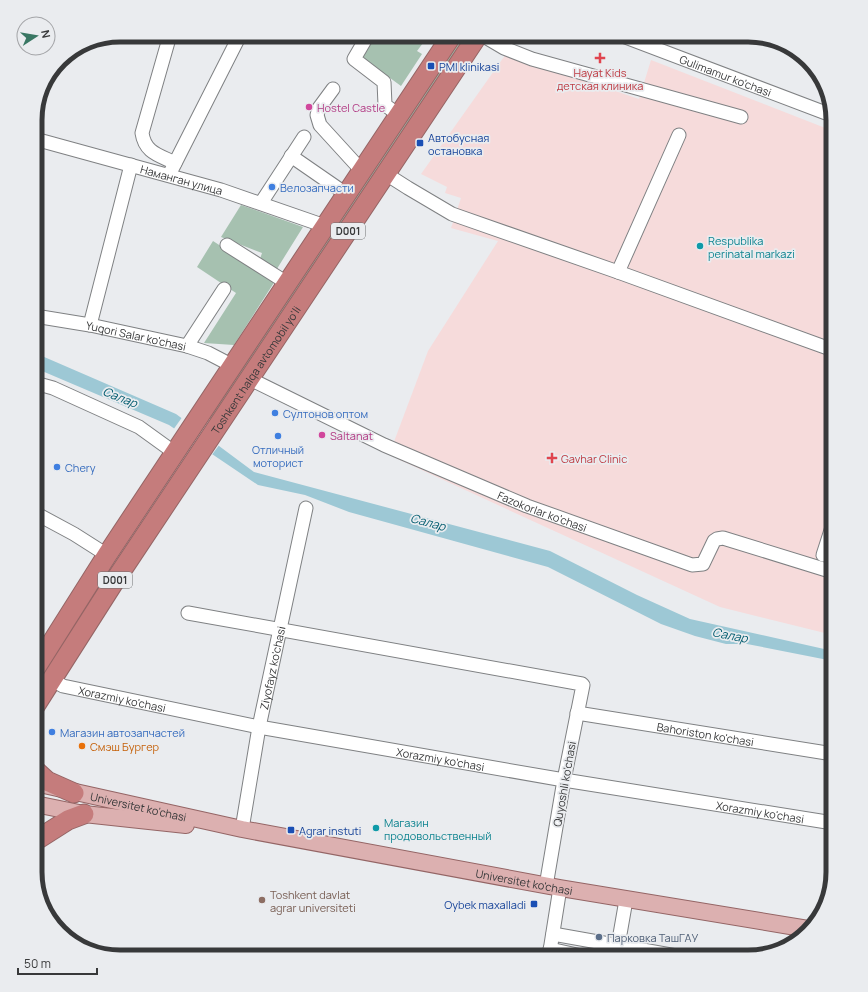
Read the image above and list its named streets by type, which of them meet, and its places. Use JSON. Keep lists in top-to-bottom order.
{
  "streets": {
    "highway": ["D001", "Toshkent halqa avtomobil yo'li"],
    "main road": ["Universitet ko'chasi"],
    "street": [
      "Gulimamur ko'chasi",
      "Наманган улица",
      "Yuqori Salar ko'chasi",
      "Fazokorlar ko'chasi",
      "Ziyofayz ko'chasi",
      "Xorazmiy ko'chasi",
      "Bahoriston ko'chasi",
      "Quyoshli ko'chasi"
    ]
  },
  "crossings": [
    ["Наманган улица", "Toshkent halqa avtomobil yo'li"],
    ["Yuqori Salar ko'chasi", "Toshkent halqa avtomobil yo'li"],
    ["Toshkent halqa avtomobil yo'li", "Fazokorlar ko'chasi"],
    ["Toshkent halqa avtomobil yo'li", "Xorazmiy ko'chasi"],
    ["Ziyofayz ko'chasi", "Xorazmiy ko'chasi"],
    ["Ziyofayz ko'chasi", "Quyoshli ko'chasi"],
    ["Ziyofayz ko'chasi", "Universitet ko'chasi"],
    ["Xorazmiy ko'chasi", "Quyoshli ko'chasi"],
    ["Bahoriston ko'chasi", "Quyoshli ko'chasi"],
    ["Quyoshli ko'chasi", "Universitet ko'chasi"]
  ],
  "water": ["Салар"],
  "places": {
    "health": ["Hayat Kids детская клиника", "Gavhar Clinic"],
    "transit": [
      "PMI klinikasi",
      "Автобусная остановка",
      "Agrar instuti",
      "Oybek maxalladi"
    ],
    "other": [
      "Hostel Castle",
      "Велозапчасти",
      "Respublika perinatal markazi",
      "Султонов оптом",
      "Saltanat",
      "Отличный моторист",
      "Chery",
      "Магазин автозапчастей",
      "Смэш Бургер",
      "Магазин продовольственный",
      "Toshkent davlat agrar universiteti",
      "Парковка ТашГАУ"
    ]
  },
  "scale_bar": "50 m",
  "north": "right"
}
